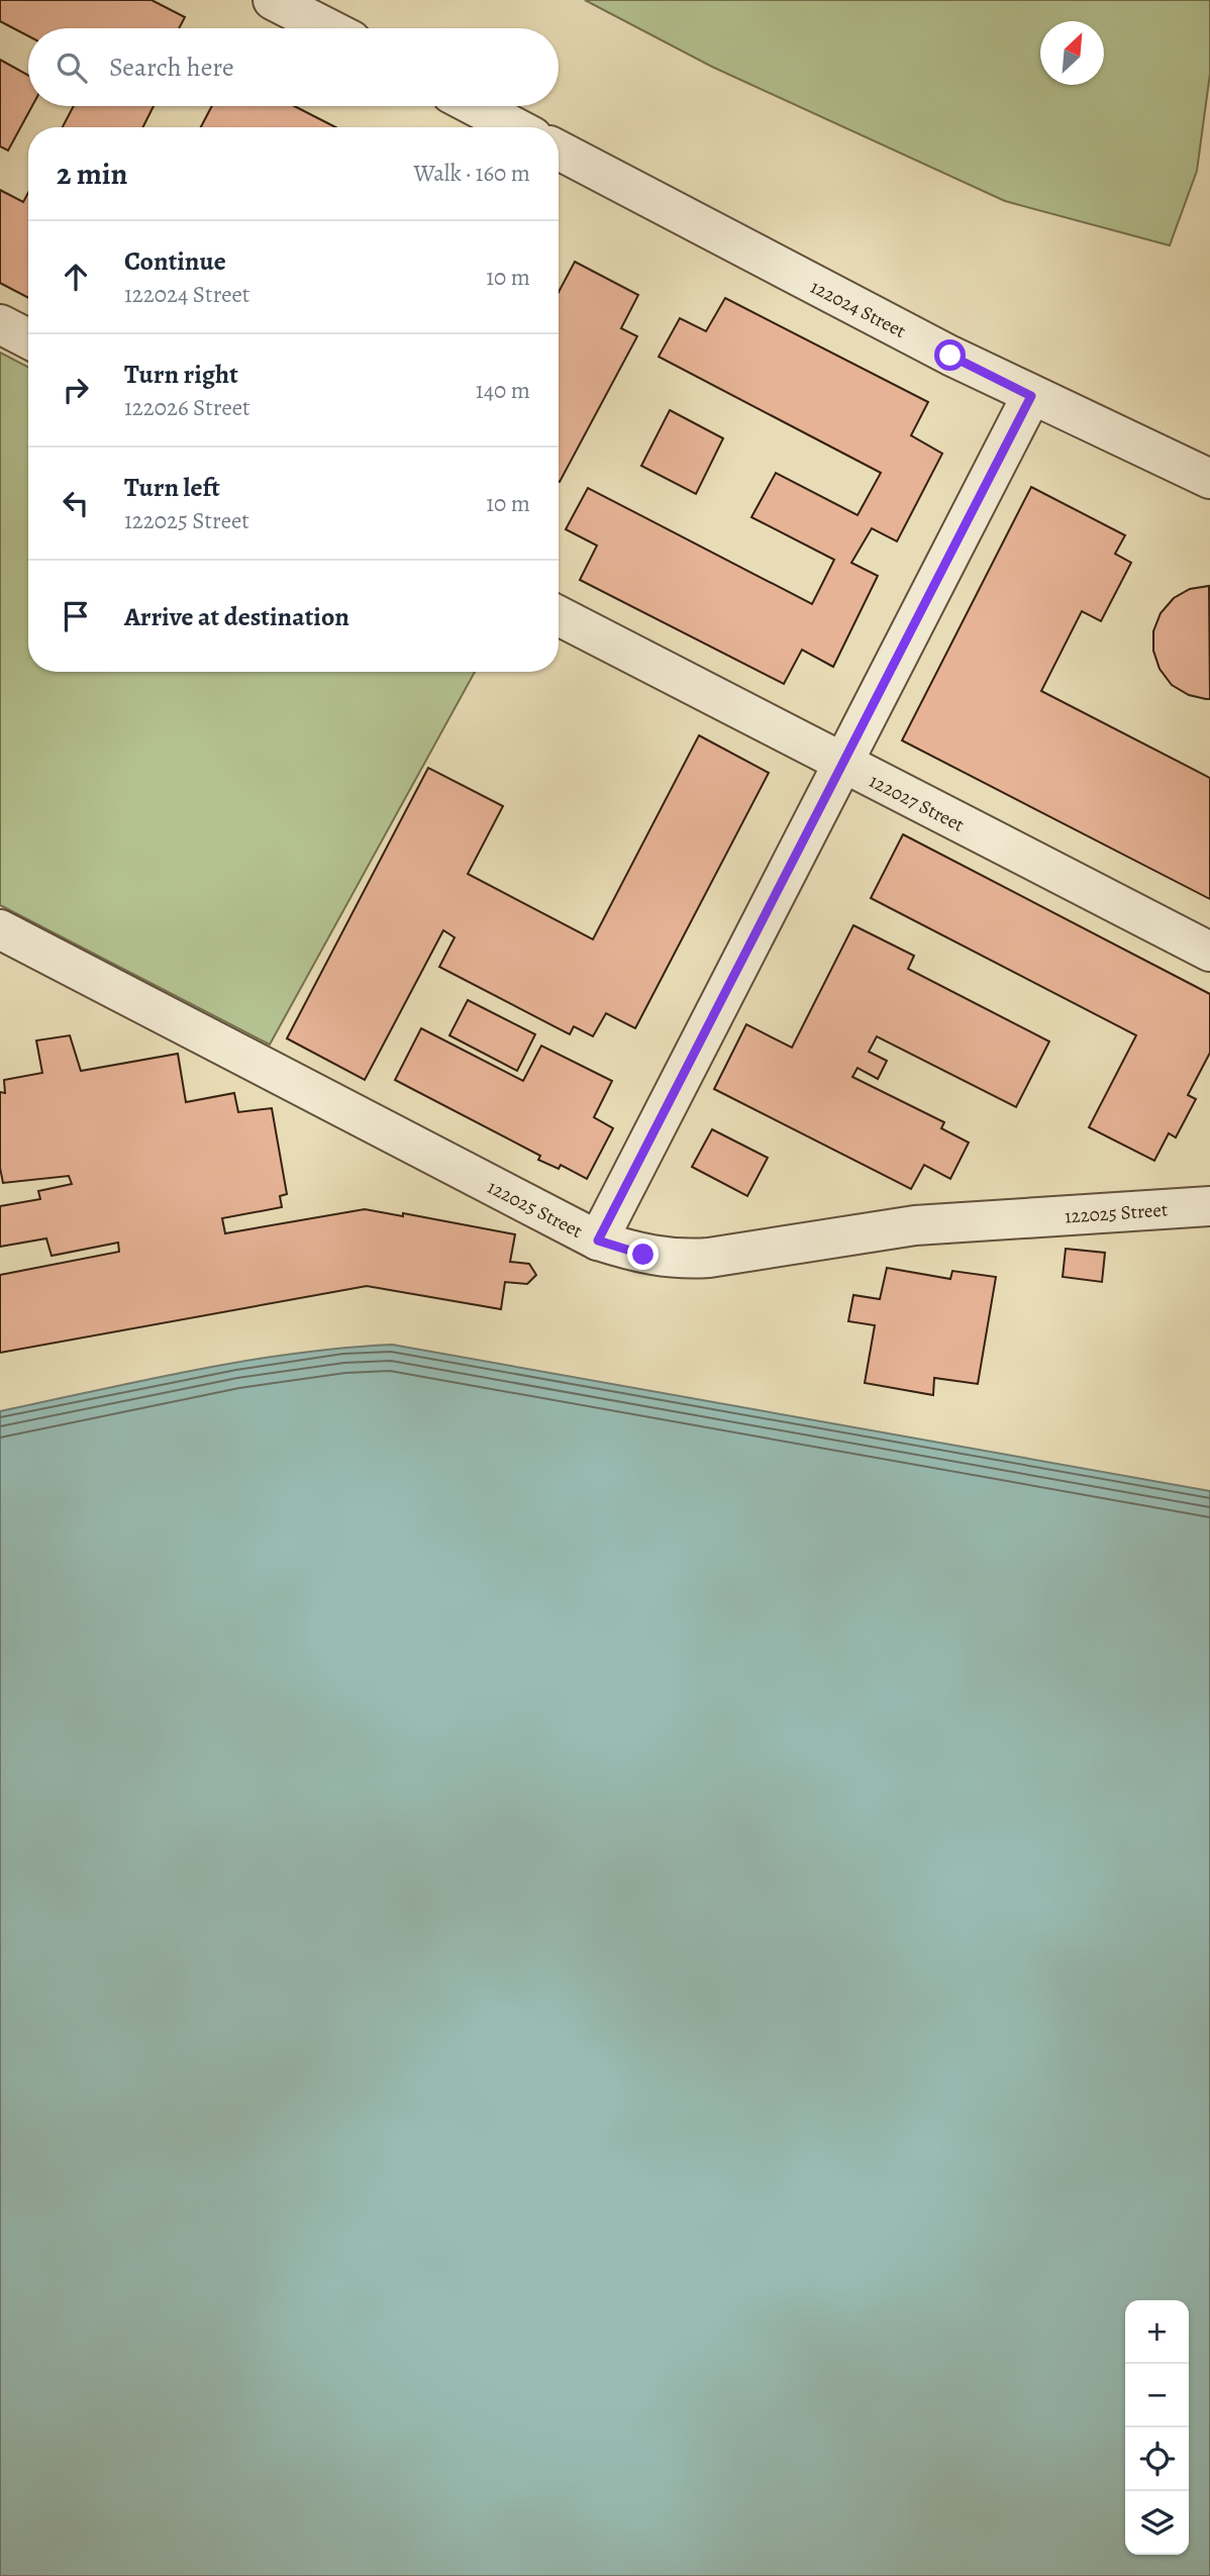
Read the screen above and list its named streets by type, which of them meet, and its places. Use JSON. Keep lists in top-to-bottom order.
{
  "streets": {
    "street": ["122024 Street", "122027 Street", "122025 Street"]
  },
  "north": "top right",
  "page": {
    "search": "Search here",
    "heading": ["2 min", "Walk · 160 m"],
    "list": [
      ["Continue", "122024 Street", "10 m"],
      ["Turn right", "122026 Street", "140 m"],
      ["Turn left", "122025 Street", "10 m"],
      "Arrive at destination"
    ],
    "map_buttons": ["+", "−"]
  }
}
